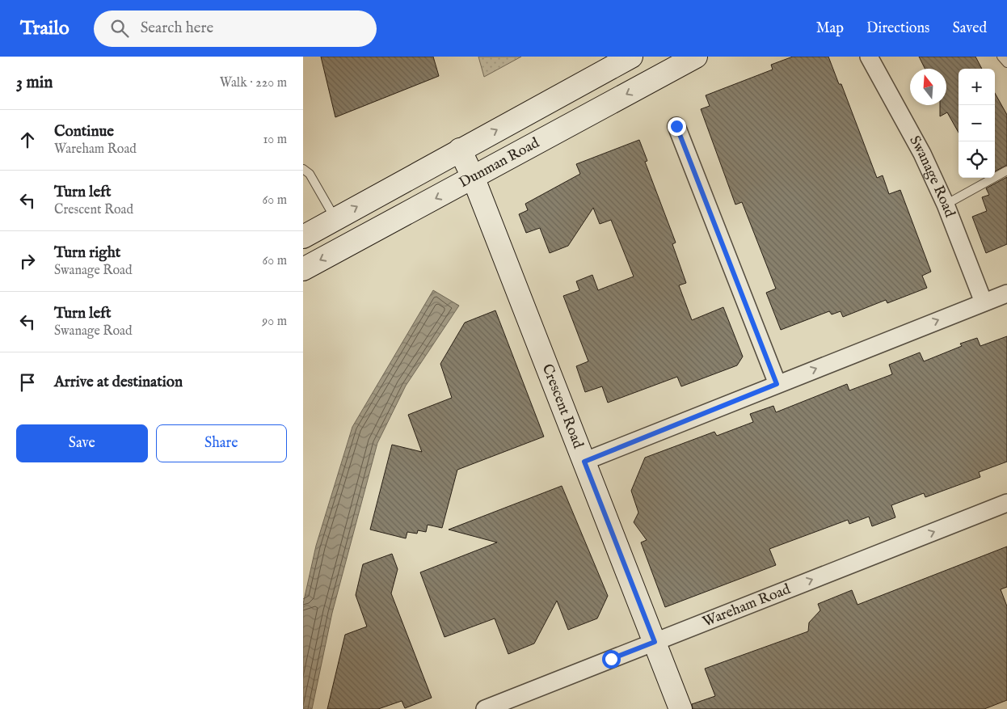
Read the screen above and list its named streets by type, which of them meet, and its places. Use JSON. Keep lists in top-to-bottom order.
{
  "streets": {
    "main road": ["Dunman Road", "Crescent Road"],
    "street": ["Swanage Road", "Wareham Road"]
  },
  "crossings": [
    ["Dunman Road", "Crescent Road"],
    ["Crescent Road", "Wareham Road"]
  ],
  "one_way": ["Wareham Road"],
  "north": "top",
  "page": {
    "header": "Trailo",
    "search": "Search here",
    "nav": ["Map", "Directions", "Saved"],
    "heading": ["3 min", "Walk · 220 m"],
    "map_buttons": ["+", "−"],
    "list": [
      ["Continue", "Wareham Road", "10 m"],
      ["Turn left", "Crescent Road", "60 m"],
      ["Turn right", "Swanage Road", "60 m"],
      ["Turn left", "Swanage Road", "90 m"],
      "Arrive at destination"
    ],
    "buttons": ["Save", "Share"]
  }
}
